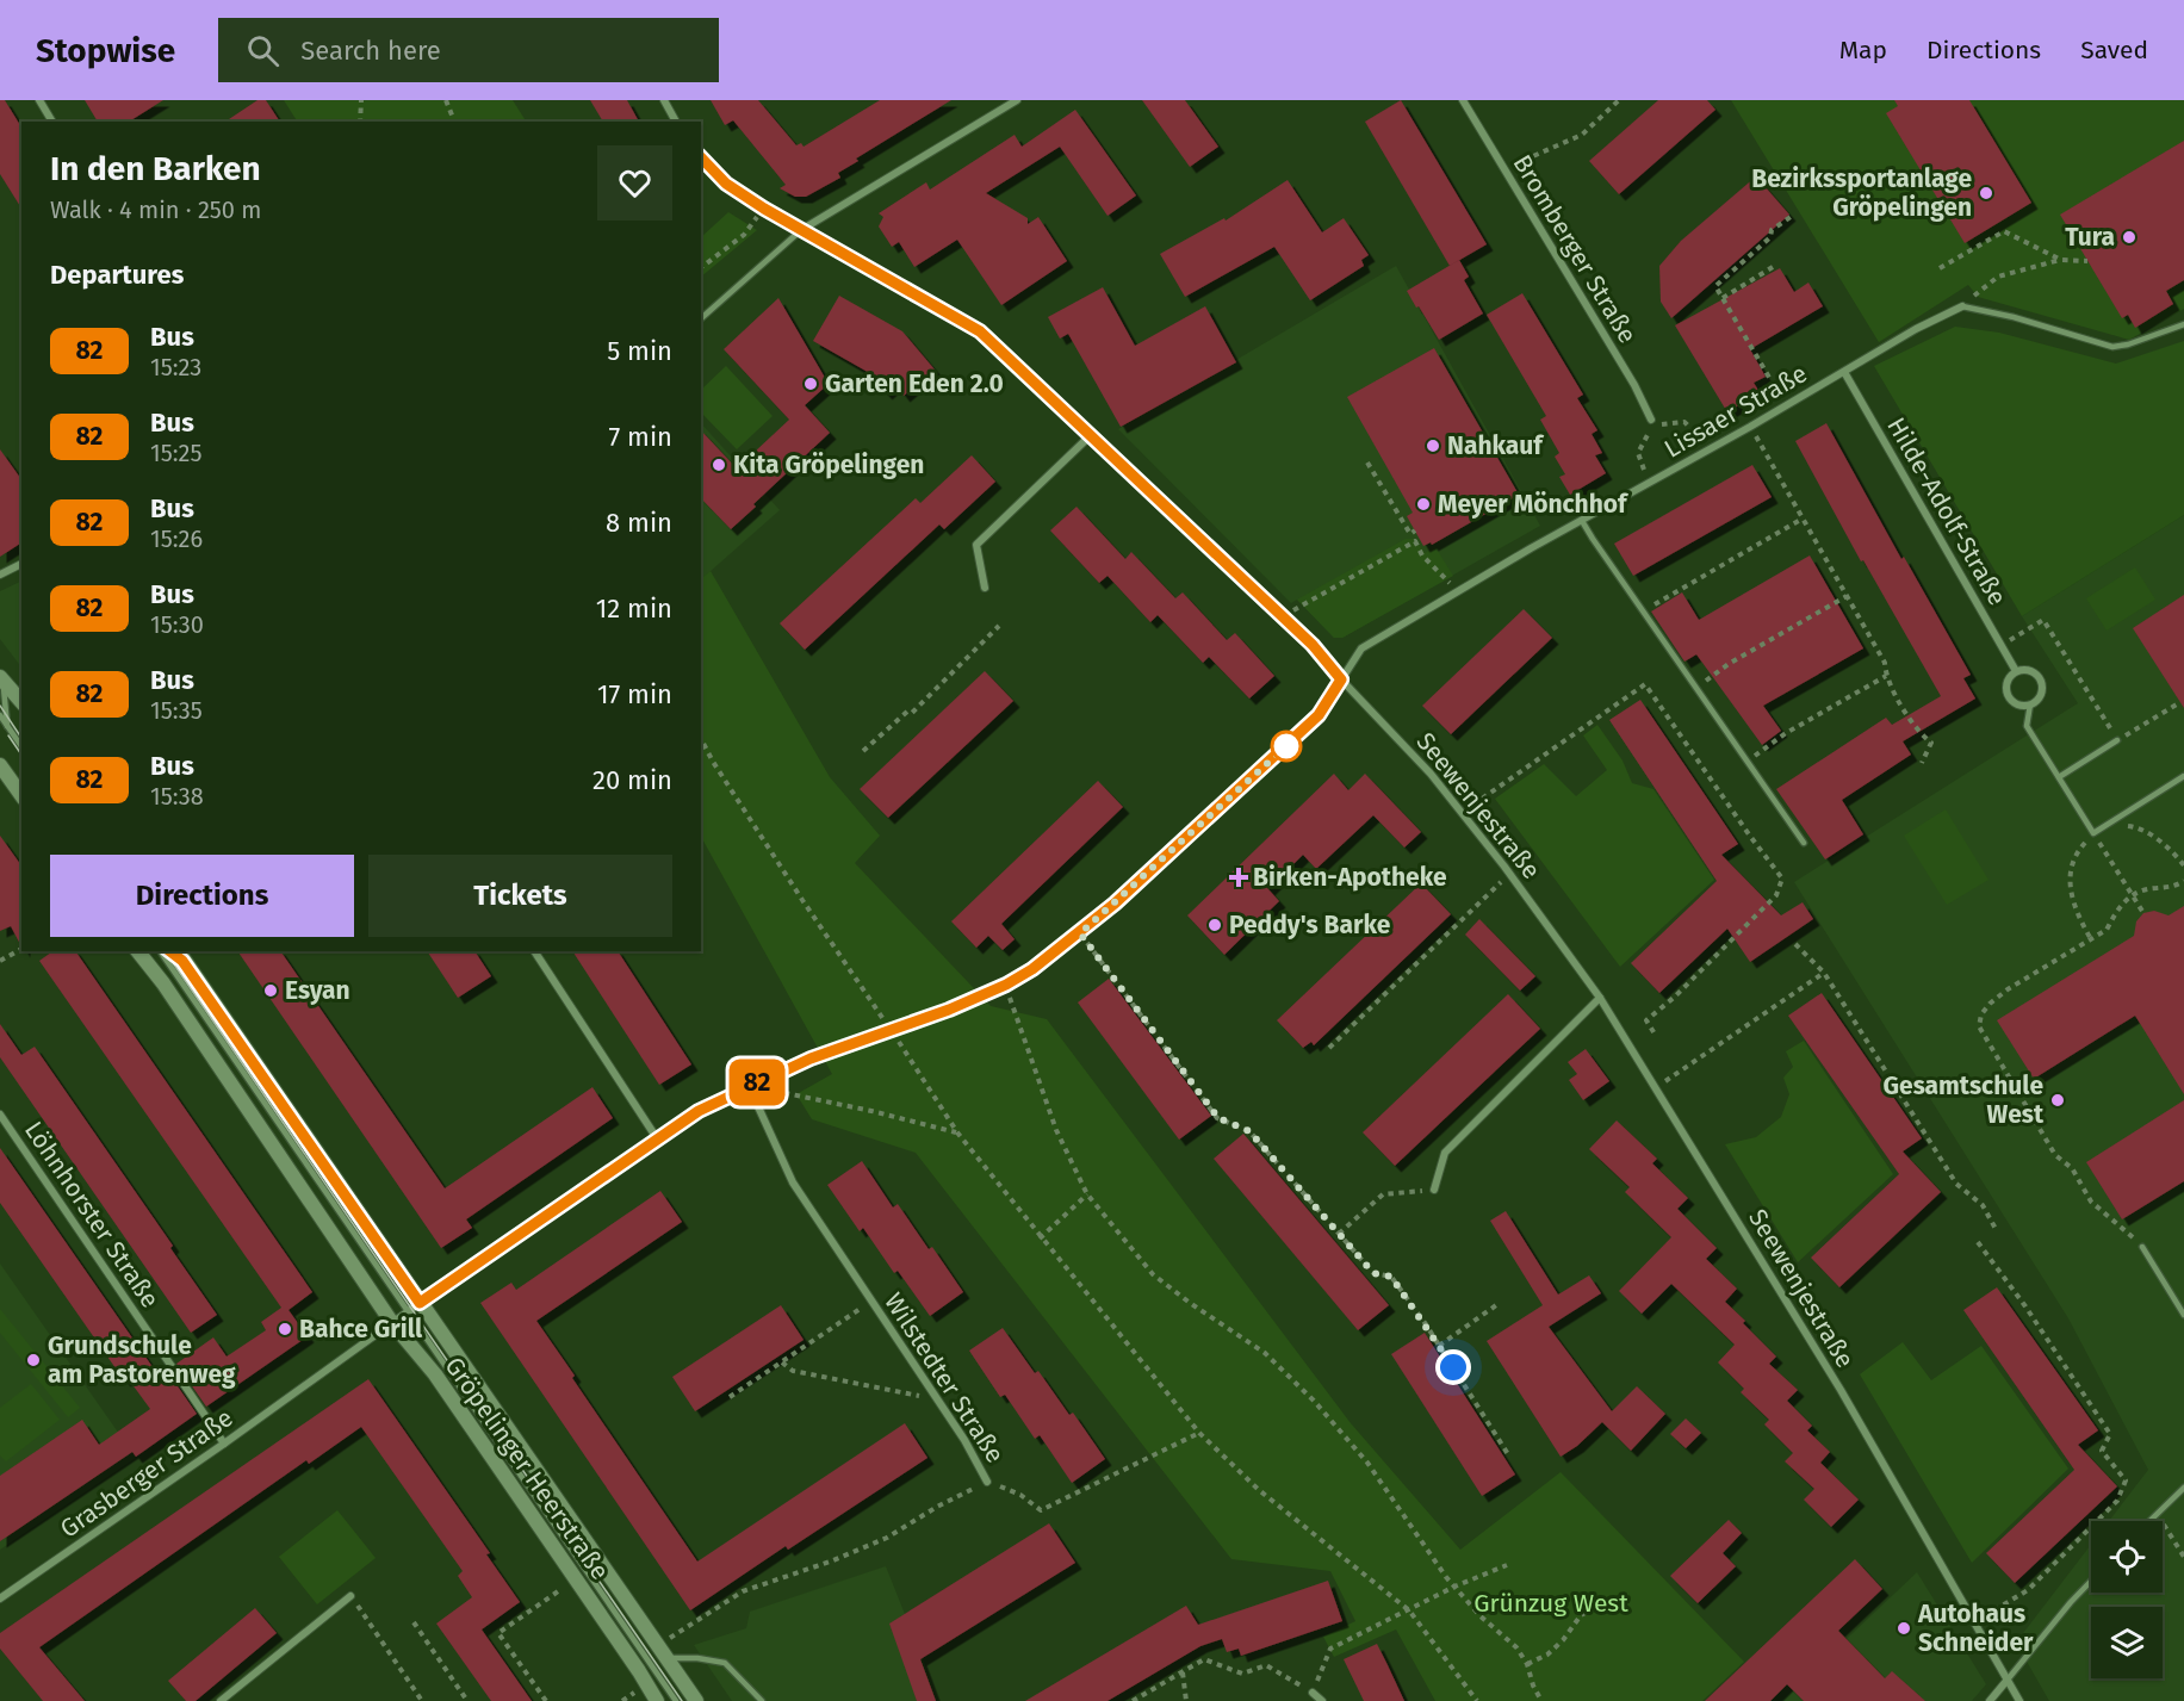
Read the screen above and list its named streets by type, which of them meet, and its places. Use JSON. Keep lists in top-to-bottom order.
{
  "streets": {
    "main road": ["Gröpelinger Heerstraße"],
    "street": [
      "Bromberger Straße",
      "Lissaer Straße",
      "Hilde-Adolf-Straße",
      "Seewenjestraße",
      "Löhnhorster Straße",
      "Wilstedter Straße",
      "Grasberger Straße"
    ]
  },
  "crossings": [
    ["Lissaer Straße", "Hilde-Adolf-Straße"],
    ["Lissaer Straße", "Seewenjestraße"],
    ["Lissaer Straße", "Grasberger Straße"],
    ["Löhnhorster Straße", "Grasberger Straße"],
    ["Wilstedter Straße", "Gröpelinger Heerstraße"],
    ["Wilstedter Straße", "Grasberger Straße"],
    ["Gröpelinger Heerstraße", "Grasberger Straße"]
  ],
  "parks": ["Grünzug West"],
  "places": {
    "other": [
      "Bezirkssportanlage Gröpelingen",
      "Tura",
      "Garten Eden 2.0",
      "Nahkauf",
      "Kita Gröpelingen",
      "Meyer Mönchhof",
      "Peddy's Barke",
      "Esyan",
      "Gesamtschule West",
      "Bahce Grill",
      "Grundschule am Pastorenweg",
      "Autohaus Schneider"
    ],
    "health": ["Birken-Apotheke"]
  },
  "lines": ["bus line 82"],
  "page": {
    "header": "Stopwise",
    "search": "Search here",
    "nav": ["Map", "Directions", "Saved"],
    "on_map": "82",
    "heading": [
      ["In den Barken", "Walk · 4 min · 250 m"],
      "Departures"
    ],
    "list": [
      {
        "mark": "82",
        "name": "Bus",
        "note": "15:23",
        "value": "5 min"
      },
      {
        "mark": "82",
        "name": "Bus",
        "note": "15:25",
        "value": "7 min"
      },
      {
        "mark": "82",
        "name": "Bus",
        "note": "15:26",
        "value": "8 min"
      },
      {
        "mark": "82",
        "name": "Bus",
        "note": "15:30",
        "value": "12 min"
      },
      {
        "mark": "82",
        "name": "Bus",
        "note": "15:35",
        "value": "17 min"
      },
      {
        "mark": "82",
        "name": "Bus",
        "note": "15:38",
        "value": "20 min"
      }
    ],
    "buttons": ["Directions", "Tickets"]
  }
}
